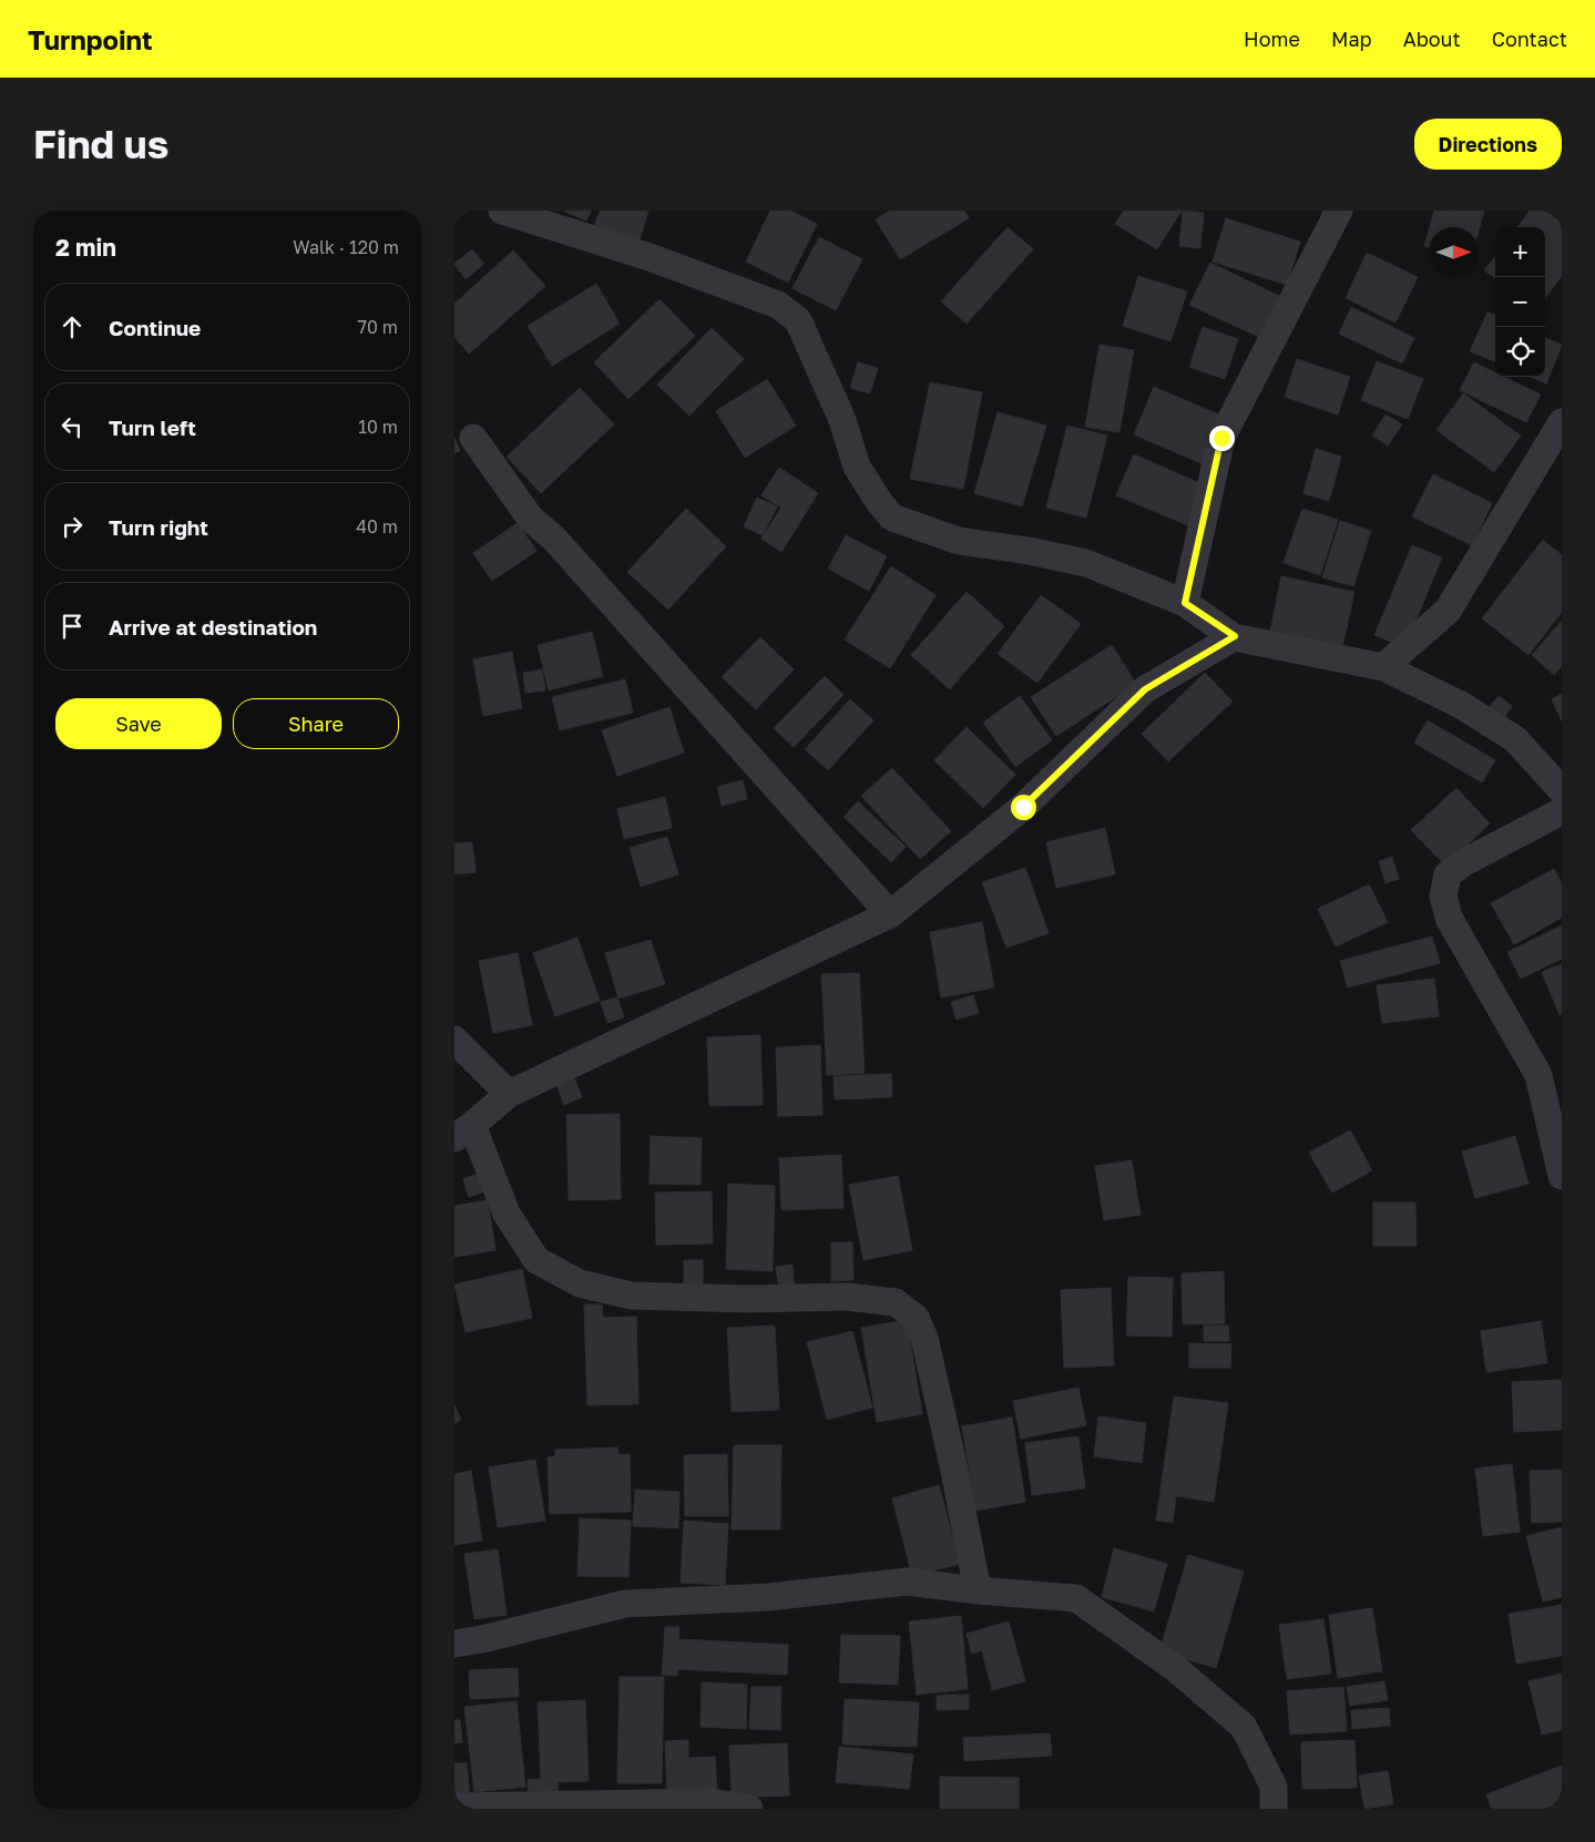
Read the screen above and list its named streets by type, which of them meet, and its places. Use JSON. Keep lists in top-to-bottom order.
{
  "north": "right",
  "page": {
    "header": "Turnpoint",
    "nav": [
      "Home",
      "Map",
      "About",
      "Contact"
    ],
    "buttons": [
      "Directions",
      ["Save", "Share"]
    ],
    "title": "Find us",
    "heading": ["2 min", "Walk · 120 m"],
    "map_buttons": ["+", "−"],
    "list": [
      ["Continue", "70 m"],
      ["Turn left", "10 m"],
      ["Turn right", "40 m"],
      "Arrive at destination"
    ]
  }
}
